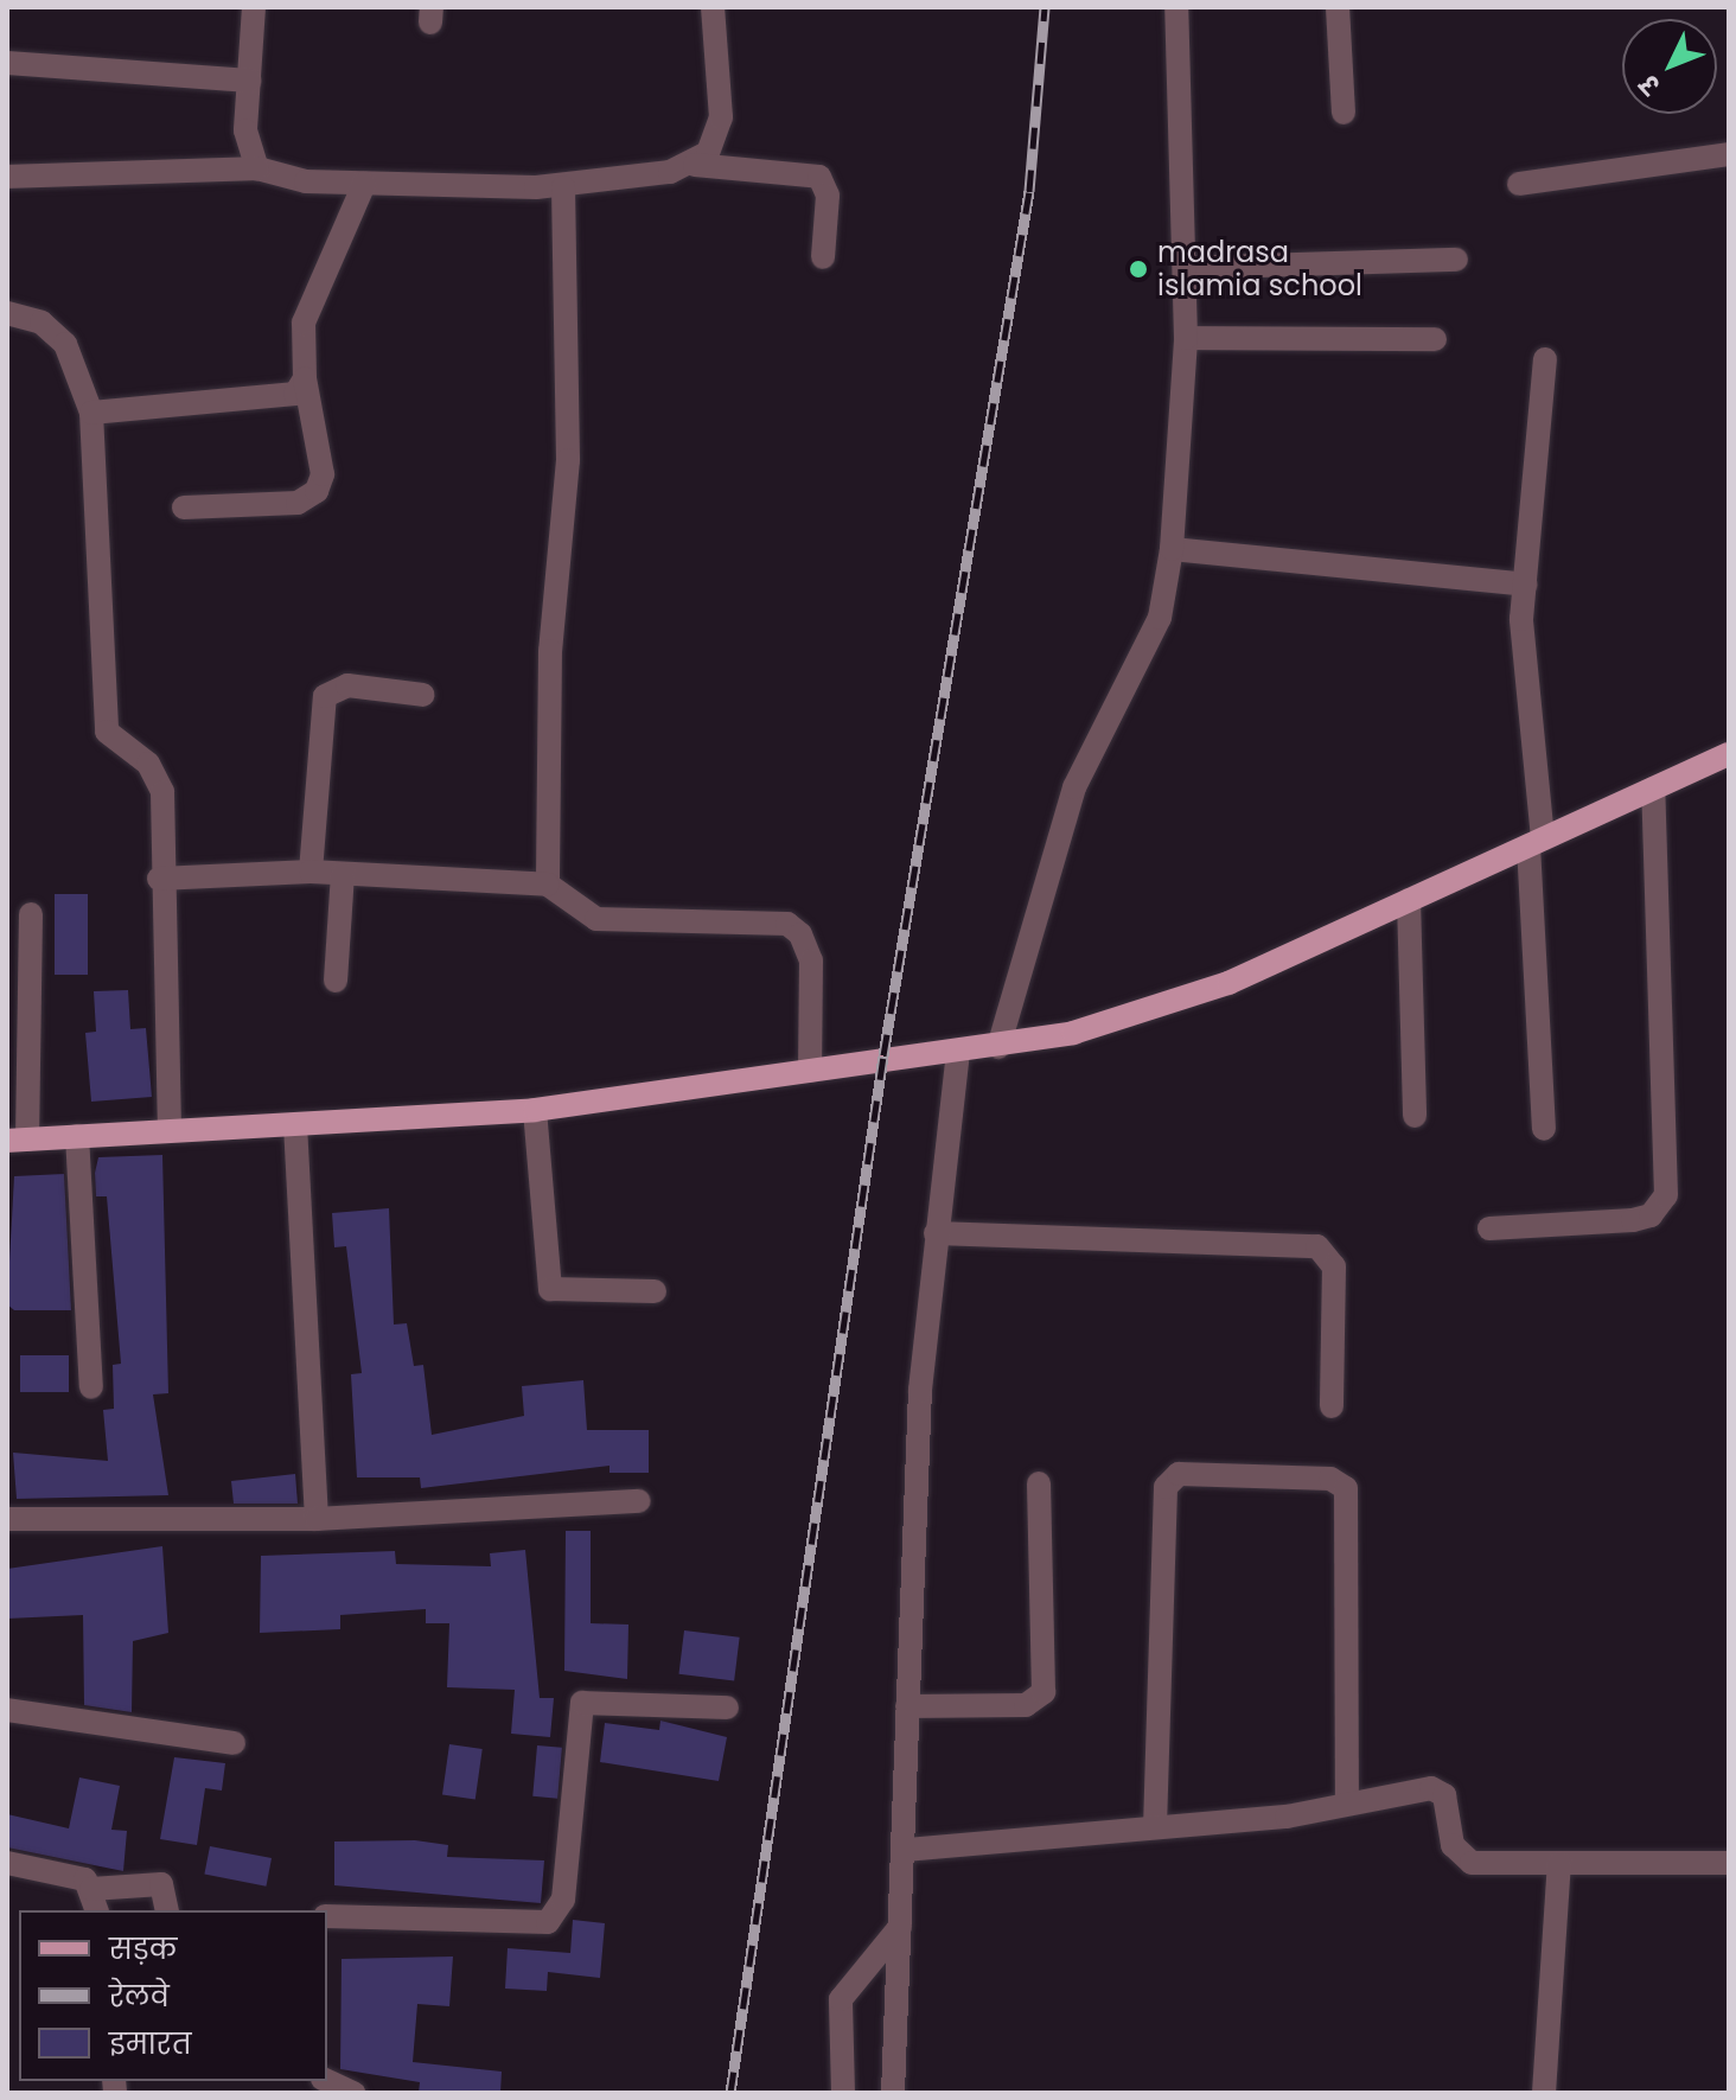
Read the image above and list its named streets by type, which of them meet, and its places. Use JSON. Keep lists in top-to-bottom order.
{
  "places": ["madrasa islamia school"],
  "legend": ["सड़क", "रेलवे", "इमारत"],
  "north": "bottom left"
}
